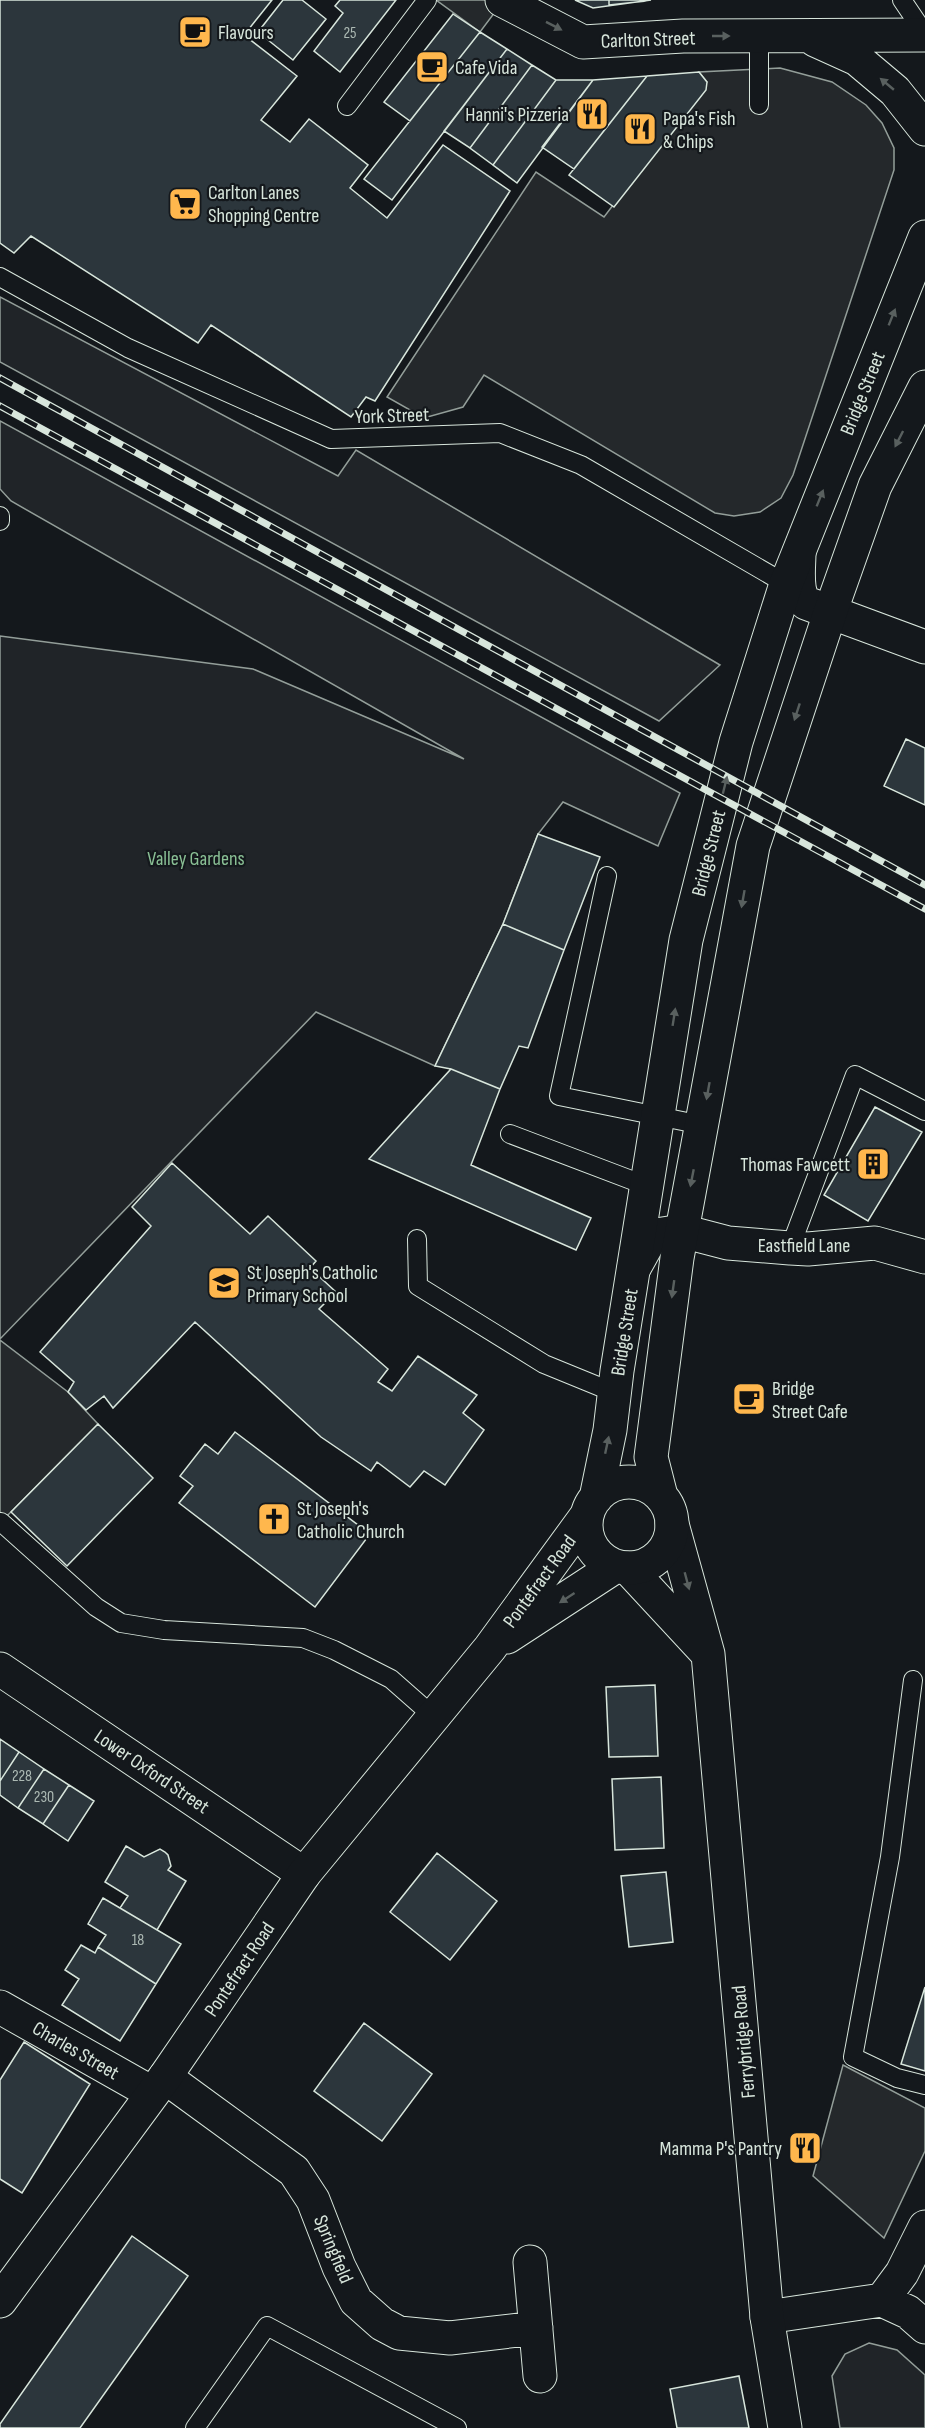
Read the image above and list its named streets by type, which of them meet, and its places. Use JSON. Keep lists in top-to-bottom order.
{
  "streets": {
    "main road": [
      "Carlton Street",
      "Bridge Street",
      "Eastfield Lane",
      "Pontefract Road",
      "Lower Oxford Street",
      "Ferrybridge Road",
      "Charles Street",
      "Springfield"
    ],
    "lane": ["York Street"]
  },
  "crossings": [
    ["Bridge Street", "York Street"],
    ["Bridge Street", "Eastfield Lane"],
    ["Bridge Street", "Pontefract Road"],
    ["Bridge Street", "Ferrybridge Road"],
    ["Pontefract Road", "Lower Oxford Street"],
    ["Pontefract Road", "Ferrybridge Road"],
    ["Pontefract Road", "Charles Street"],
    ["Pontefract Road", "Springfield"],
    ["Charles Street", "Springfield"]
  ],
  "parks": ["Valley Gardens"],
  "places": {
    "cafe": ["Flavours", "Cafe Vida", "Bridge Street Cafe"],
    "restaurant": ["Hanni's Pizzeria", "Papa's Fish & Chips", "Mamma P's Pantry"],
    "supermarket": ["Carlton Lanes Shopping Centre"],
    "building": ["Thomas Fawcett"],
    "school or university": ["St Joseph's Catholic Primary School"],
    "church": ["St Joseph's Catholic Church"]
  },
  "house_numbers": [
    "25",
    "228",
    "230",
    "18"
  ]
}
